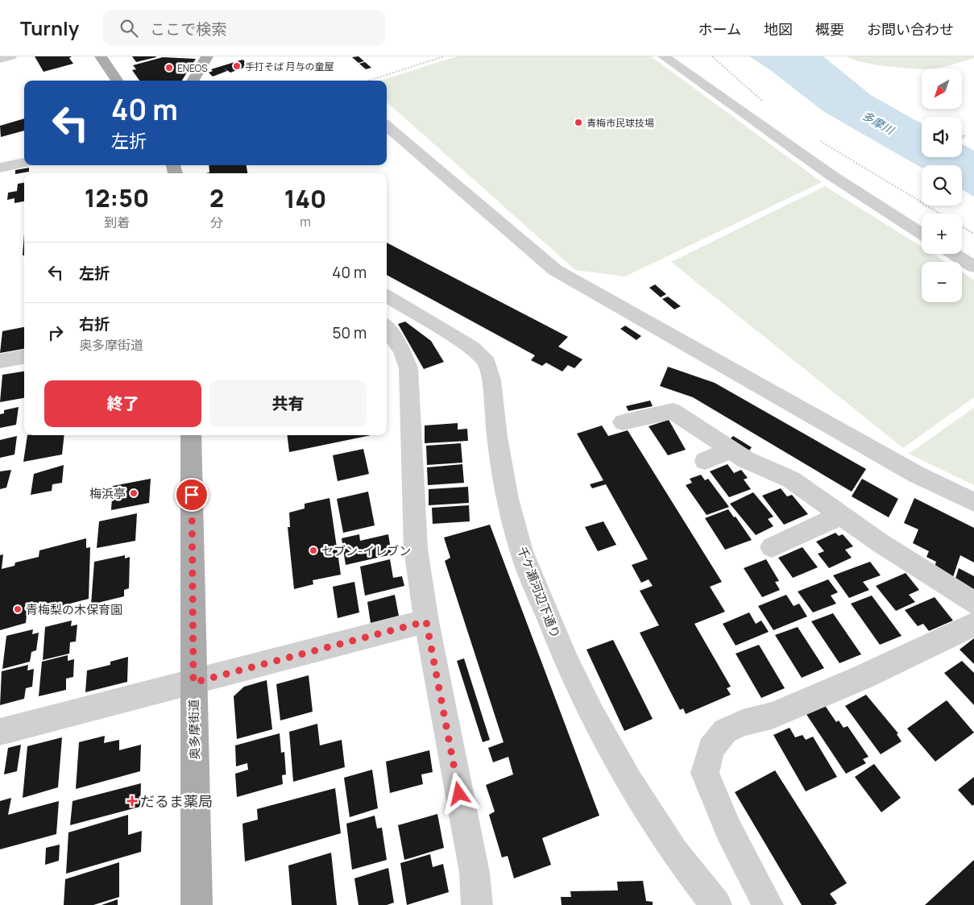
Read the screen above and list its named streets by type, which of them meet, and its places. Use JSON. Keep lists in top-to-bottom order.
{
  "streets": {
    "main road": ["奥多摩街道"],
    "street": ["千ケ瀬河辺下通り"]
  },
  "water": ["多摩川"],
  "places": {
    "other": [
      "手打そば 月与の童屋",
      "ENEOS",
      "青梅市民球技場",
      "梅浜亭",
      "セブン-イレブン",
      "青梅梨の木保育園"
    ],
    "health": ["だるま薬局"]
  },
  "north": "bottom left",
  "page": {
    "header": "Turnly",
    "search": "ここで検索",
    "nav": [
      "ホーム",
      "地図",
      "概要",
      "お問い合わせ"
    ],
    "map_buttons": ["+", "−"],
    "turn": ["40 m", "左折"],
    "eta": [
      "12:50",
      "到着",
      "2",
      "分",
      "140",
      "m"
    ],
    "list": [
      {
        "name": "左折",
        "value": "40 m"
      },
      {
        "name": "右折",
        "note": "奥多摩街道",
        "value": "50 m"
      }
    ],
    "buttons": ["終了", "共有"]
  }
}
